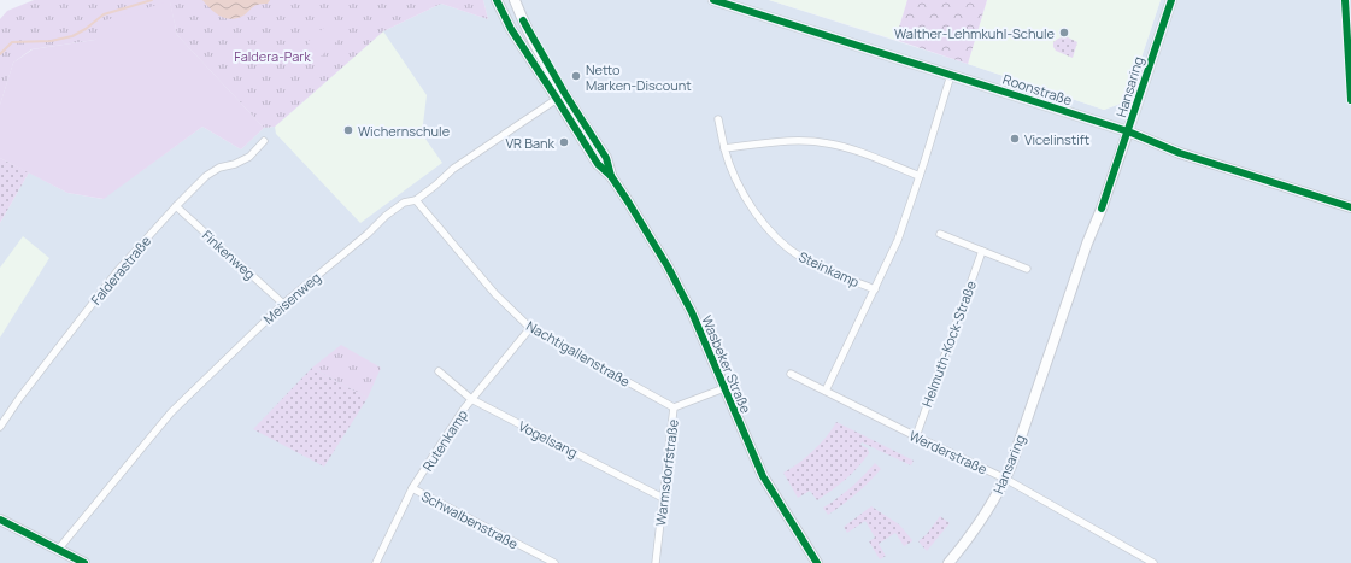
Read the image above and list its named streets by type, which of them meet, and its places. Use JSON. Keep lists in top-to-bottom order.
{
  "streets": {
    "main road": ["Hansaring", "Roonstraße"],
    "street": [
      "Finkenweg",
      "Steinkamp",
      "Falderastraße",
      "Meisenweg",
      "Helmuth-Kock-Straße",
      "Nachtigallenstraße",
      "Wasbeker Straße",
      "Vogelsang",
      "Rutenkamp",
      "Werderstraße",
      "Warmsdorfstraße",
      "Schwalbenstraße"
    ]
  },
  "crossings": [
    ["Hansaring", "Roonstraße"],
    ["Hansaring", "Werderstraße"],
    ["Roonstraße", "Steinkamp"],
    ["Finkenweg", "Falderastraße"],
    ["Finkenweg", "Meisenweg"],
    ["Steinkamp", "Werderstraße"],
    ["Meisenweg", "Nachtigallenstraße"],
    ["Meisenweg", "Wasbeker Straße"],
    ["Helmuth-Kock-Straße", "Werderstraße"],
    ["Nachtigallenstraße", "Rutenkamp"],
    ["Nachtigallenstraße", "Warmsdorfstraße"],
    ["Wasbeker Straße", "Warmsdorfstraße"],
    ["Vogelsang", "Rutenkamp"],
    ["Vogelsang", "Warmsdorfstraße"],
    ["Rutenkamp", "Schwalbenstraße"]
  ],
  "parks": ["Faldera-Park"],
  "places": [
    "Walther-Lehmkuhl-Schule",
    "Netto Marken-Discount",
    "Wichernschule",
    "Vicelinstift",
    "VR Bank"
  ]
}
